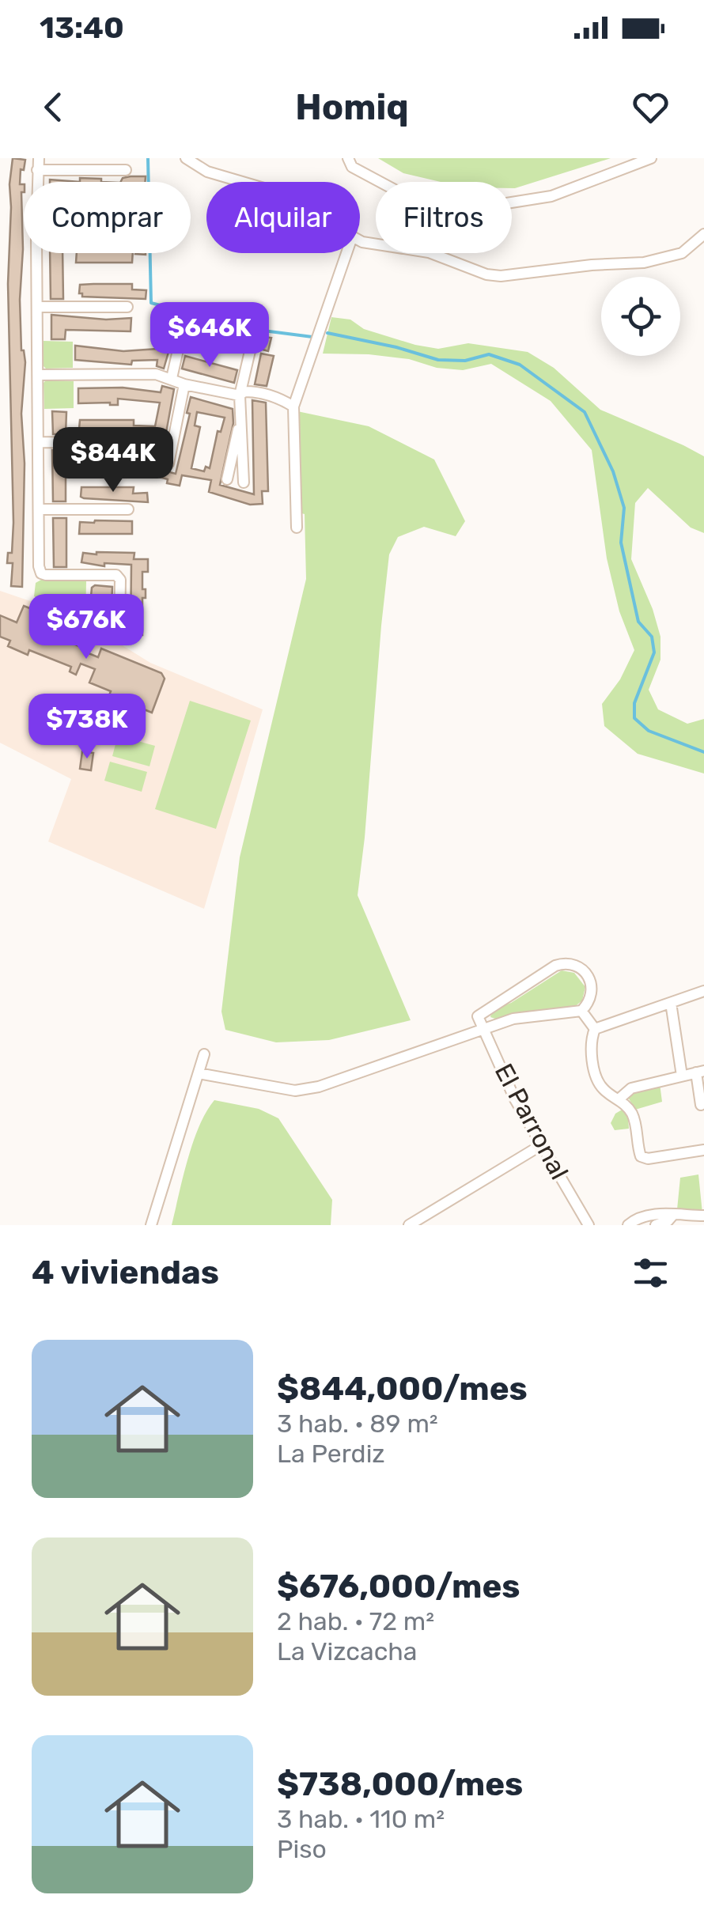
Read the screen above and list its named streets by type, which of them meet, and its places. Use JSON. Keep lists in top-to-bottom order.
{
  "streets": {
    "street": ["El Parronal"]
  },
  "page": {
    "status": "13:40",
    "header": "Homiq",
    "chip": ["Comprar", "Alquilar", "Filtros"],
    "price": [
      "$646K",
      "$844K",
      "$676K",
      "$738K"
    ],
    "heading": "4 viviendas",
    "list": [
      {
        "name": "$844,000/mes",
        "note": "3 hab. · 89 m² · La Perdiz"
      },
      {
        "name": "$676,000/mes",
        "note": "2 hab. · 72 m² · La Vizcacha"
      },
      {
        "name": "$738,000/mes",
        "note": "3 hab. · 110 m² · Piso"
      }
    ]
  }
}
